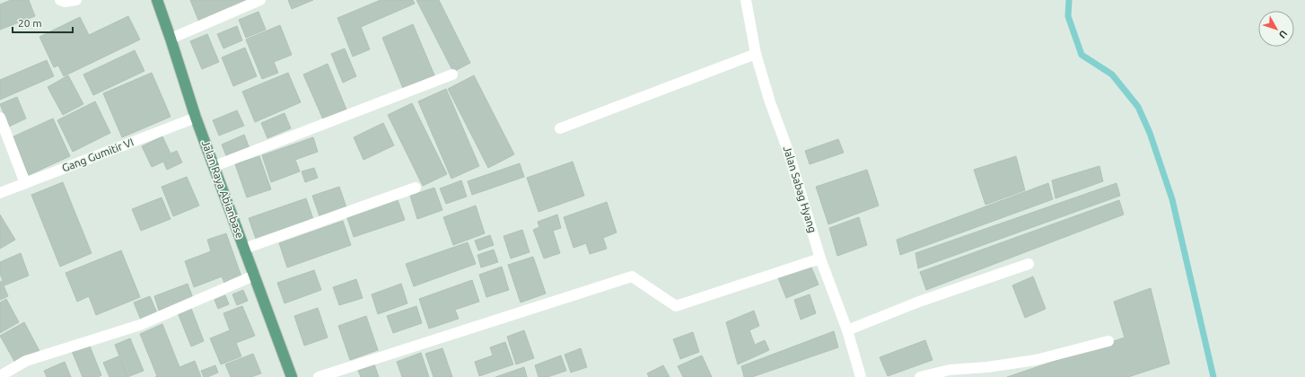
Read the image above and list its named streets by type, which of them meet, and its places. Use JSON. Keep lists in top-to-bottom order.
{
  "streets": {
    "main road": ["Jalan Raya Abianbase"],
    "street": ["Gang Gumitir VI", "Jalan Sabag Hyang"]
  },
  "crossings": [
    ["Gang Gumitir VI", "Jalan Raya Abianbase"]
  ],
  "scale_bar": "20 m",
  "north": "bottom right"
}
